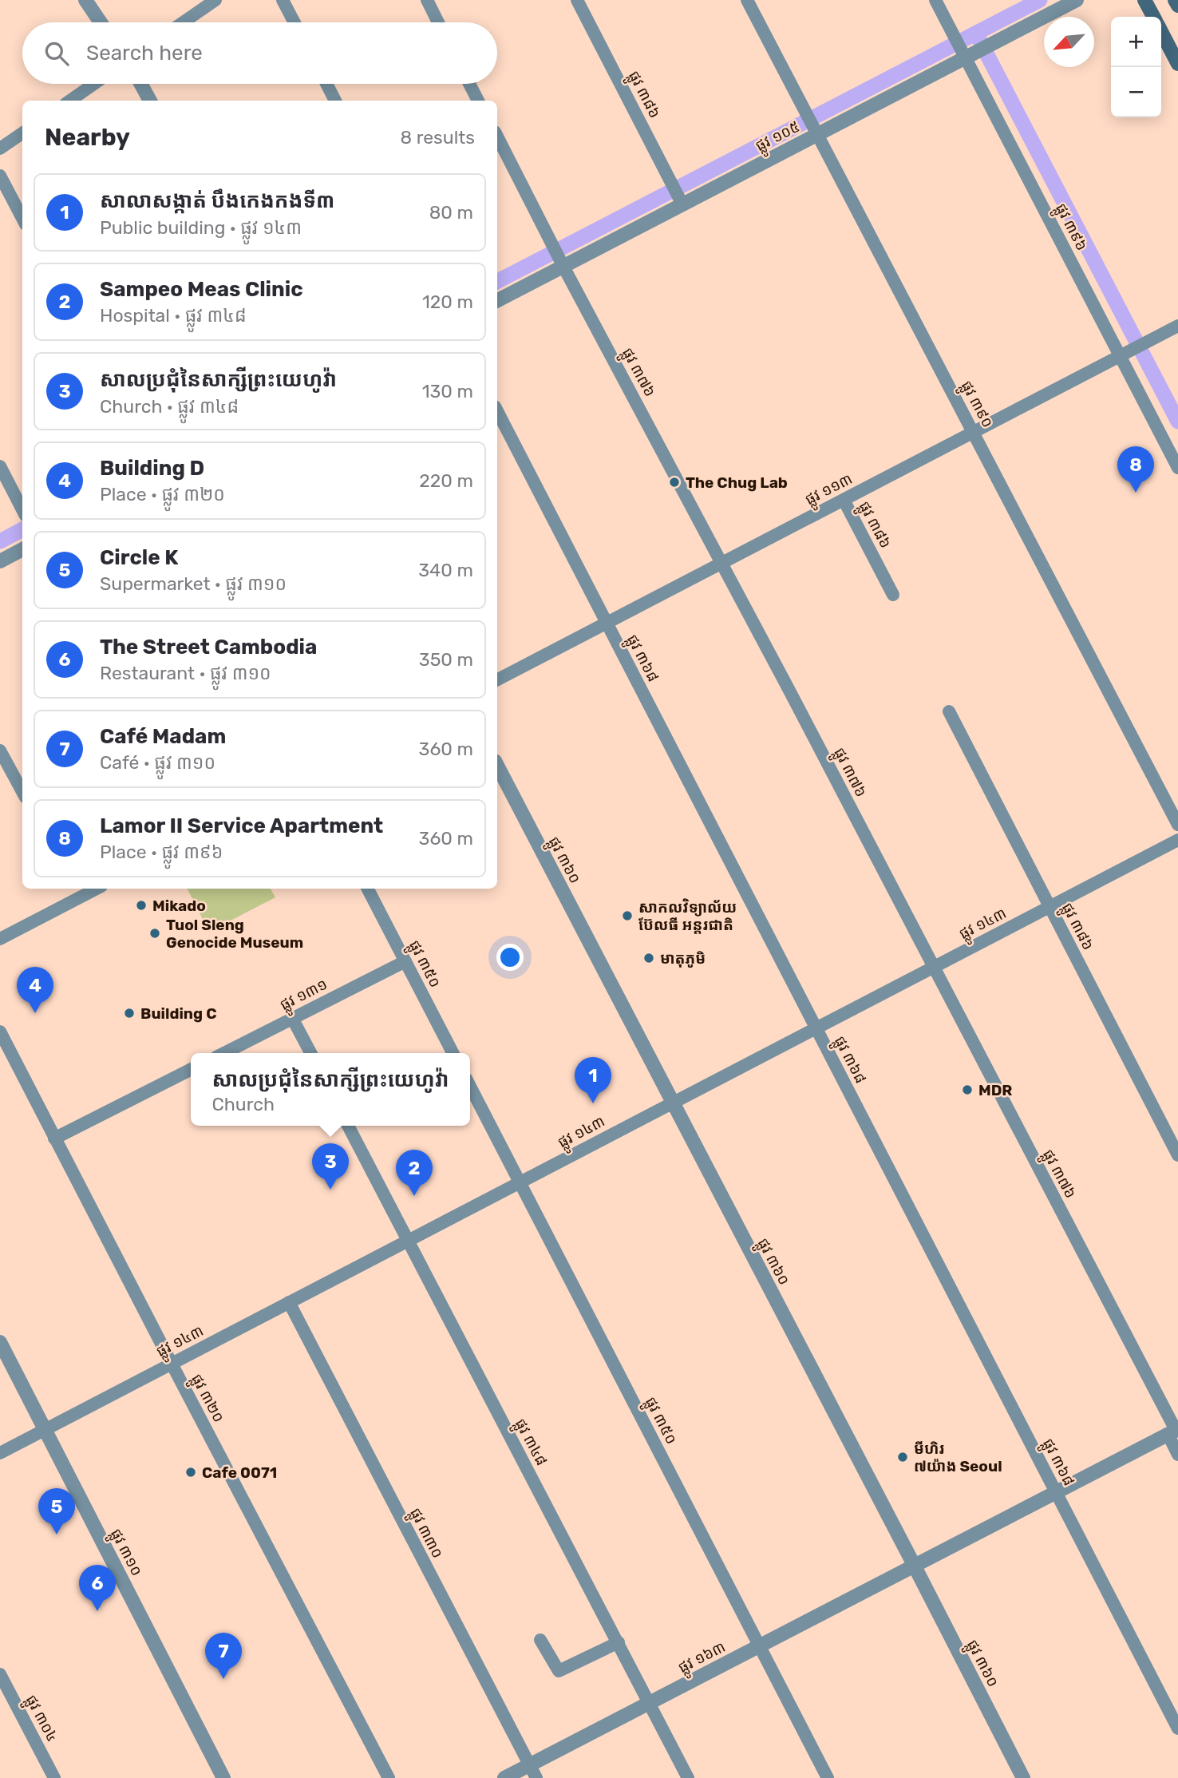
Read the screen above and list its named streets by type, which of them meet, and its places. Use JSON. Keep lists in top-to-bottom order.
{
  "streets": {
    "street": [
      "ផ្លូវ ៣៨៦",
      "ផ្លូវ ១០៥",
      "ផ្លូវ ៣៩៦",
      "ផ្លូវ ៣៧៦",
      "ផ្លូវ ៣៩០",
      "ផ្លូវ ១១៣",
      "ផ្លូវ ៣៦៨",
      "ផ្លូវ ៣៦០",
      "ផ្លូវ ១៤៣",
      "ផ្លូវ ៣៥០",
      "ផ្លូវ ១៣១",
      "ផ្លូវ ៣២០",
      "ផ្លូវ ៣៤៨",
      "ផ្លូវ ៣៣០",
      "ផ្លូវ ៣១០",
      "ផ្លូវ ១៦៣",
      "ផ្លូវ ៣០៤"
    ]
  },
  "crossings": [
    ["ផ្លូវ ៣៨៦", "ផ្លូវ ១០៥"],
    ["ផ្លូវ ៣៨៦", "ផ្លូវ ១១៣"],
    ["ផ្លូវ ៣៨៦", "ផ្លូវ ១៤៣"],
    ["ផ្លូវ ១០៥", "ផ្លូវ ៣៩៦"],
    ["ផ្លូវ ១០៥", "ផ្លូវ ៣៧៦"],
    ["ផ្លូវ ១០៥", "ផ្លូវ ៣៩០"],
    ["ផ្លូវ ៣៩៦", "ផ្លូវ ១១៣"],
    ["ផ្លូវ ៣៧៦", "ផ្លូវ ១១៣"],
    ["ផ្លូវ ៣៧៦", "ផ្លូវ ១៤៣"],
    ["ផ្លូវ ៣៧៦", "ផ្លូវ ១៦៣"],
    ["ផ្លូវ ៣៩០", "ផ្លូវ ១១៣"],
    ["ផ្លូវ ១១៣", "ផ្លូវ ៣៦៨"],
    ["ផ្លូវ ៣៦៨", "ផ្លូវ ១៤៣"],
    ["ផ្លូវ ៣៦៨", "ផ្លូវ ១៦៣"],
    ["ផ្លូវ ៣៦០", "ផ្លូវ ១៤៣"],
    ["ផ្លូវ ៣៦០", "ផ្លូវ ១៦៣"],
    ["ផ្លូវ ១៤៣", "ផ្លូវ ៣៥០"],
    ["ផ្លូវ ១៤៣", "ផ្លូវ ៣២០"],
    ["ផ្លូវ ១៤៣", "ផ្លូវ ៣៤៨"],
    ["ផ្លូវ ១៤៣", "ផ្លូវ ៣៣០"],
    ["ផ្លូវ ១៤៣", "ផ្លូវ ៣១០"],
    ["ផ្លូវ ៣៥០", "ផ្លូវ ១៣១"],
    ["ផ្លូវ ៣៥០", "ផ្លូវ ១៦៣"],
    ["ផ្លូវ ៣៤៨", "ផ្លូវ ១៦៣"],
    ["ផ្លូវ ៣៣០", "ផ្លូវ ១៦៣"]
  ],
  "places": [
    "The Chug Lab",
    "Mikado",
    "សាកលវិទ្យាល័យ ប៊ែលធី អន្តរជាតិ",
    "Tuol Sleng Genocide Museum",
    "មាតុភូមិ",
    "Building C",
    "MDR",
    "មីហិរ ៧យ៉ាង Seoul",
    "Cafe 0071"
  ],
  "north": "bottom left",
  "page": {
    "map_buttons": ["+", "−"],
    "search": "Search here",
    "heading": ["Nearby", "8 results"],
    "list": [
      {
        "mark": "1",
        "name": "សាលាសង្កាត់ បឹងកេងកងទី៣",
        "note": "Public building · ផ្លូវ ១៤៣",
        "value": "80 m"
      },
      {
        "mark": "2",
        "name": "Sampeo Meas Clinic",
        "note": "Hospital · ផ្លូវ ៣៤៨",
        "value": "120 m"
      },
      {
        "mark": "3",
        "name": "សាលប្រជុំនៃសាក្សីព្រះយេហូវ៉ា",
        "note": "Church · ផ្លូវ ៣៤៨",
        "value": "130 m"
      },
      {
        "mark": "4",
        "name": "Building D",
        "note": "Place · ផ្លូវ ៣២០",
        "value": "220 m"
      },
      {
        "mark": "5",
        "name": "Circle K",
        "note": "Supermarket · ផ្លូវ ៣១០",
        "value": "340 m"
      },
      {
        "mark": "6",
        "name": "The Street Cambodia",
        "note": "Restaurant · ផ្លូវ ៣១០",
        "value": "350 m"
      },
      {
        "mark": "7",
        "name": "Café Madam",
        "note": "Café · ផ្លូវ ៣១០",
        "value": "360 m"
      },
      {
        "mark": "8",
        "name": "Lamor II Service Apartment",
        "note": "Place · ផ្លូវ ៣៩៦",
        "value": "360 m"
      }
    ],
    "pins": [
      "8",
      "4",
      "1",
      "3",
      "2",
      "5",
      "6",
      "7"
    ],
    "popup": ["សាលប្រជុំនៃសាក្សីព្រះយេហូវ៉ា", "Church"]
  }
}
